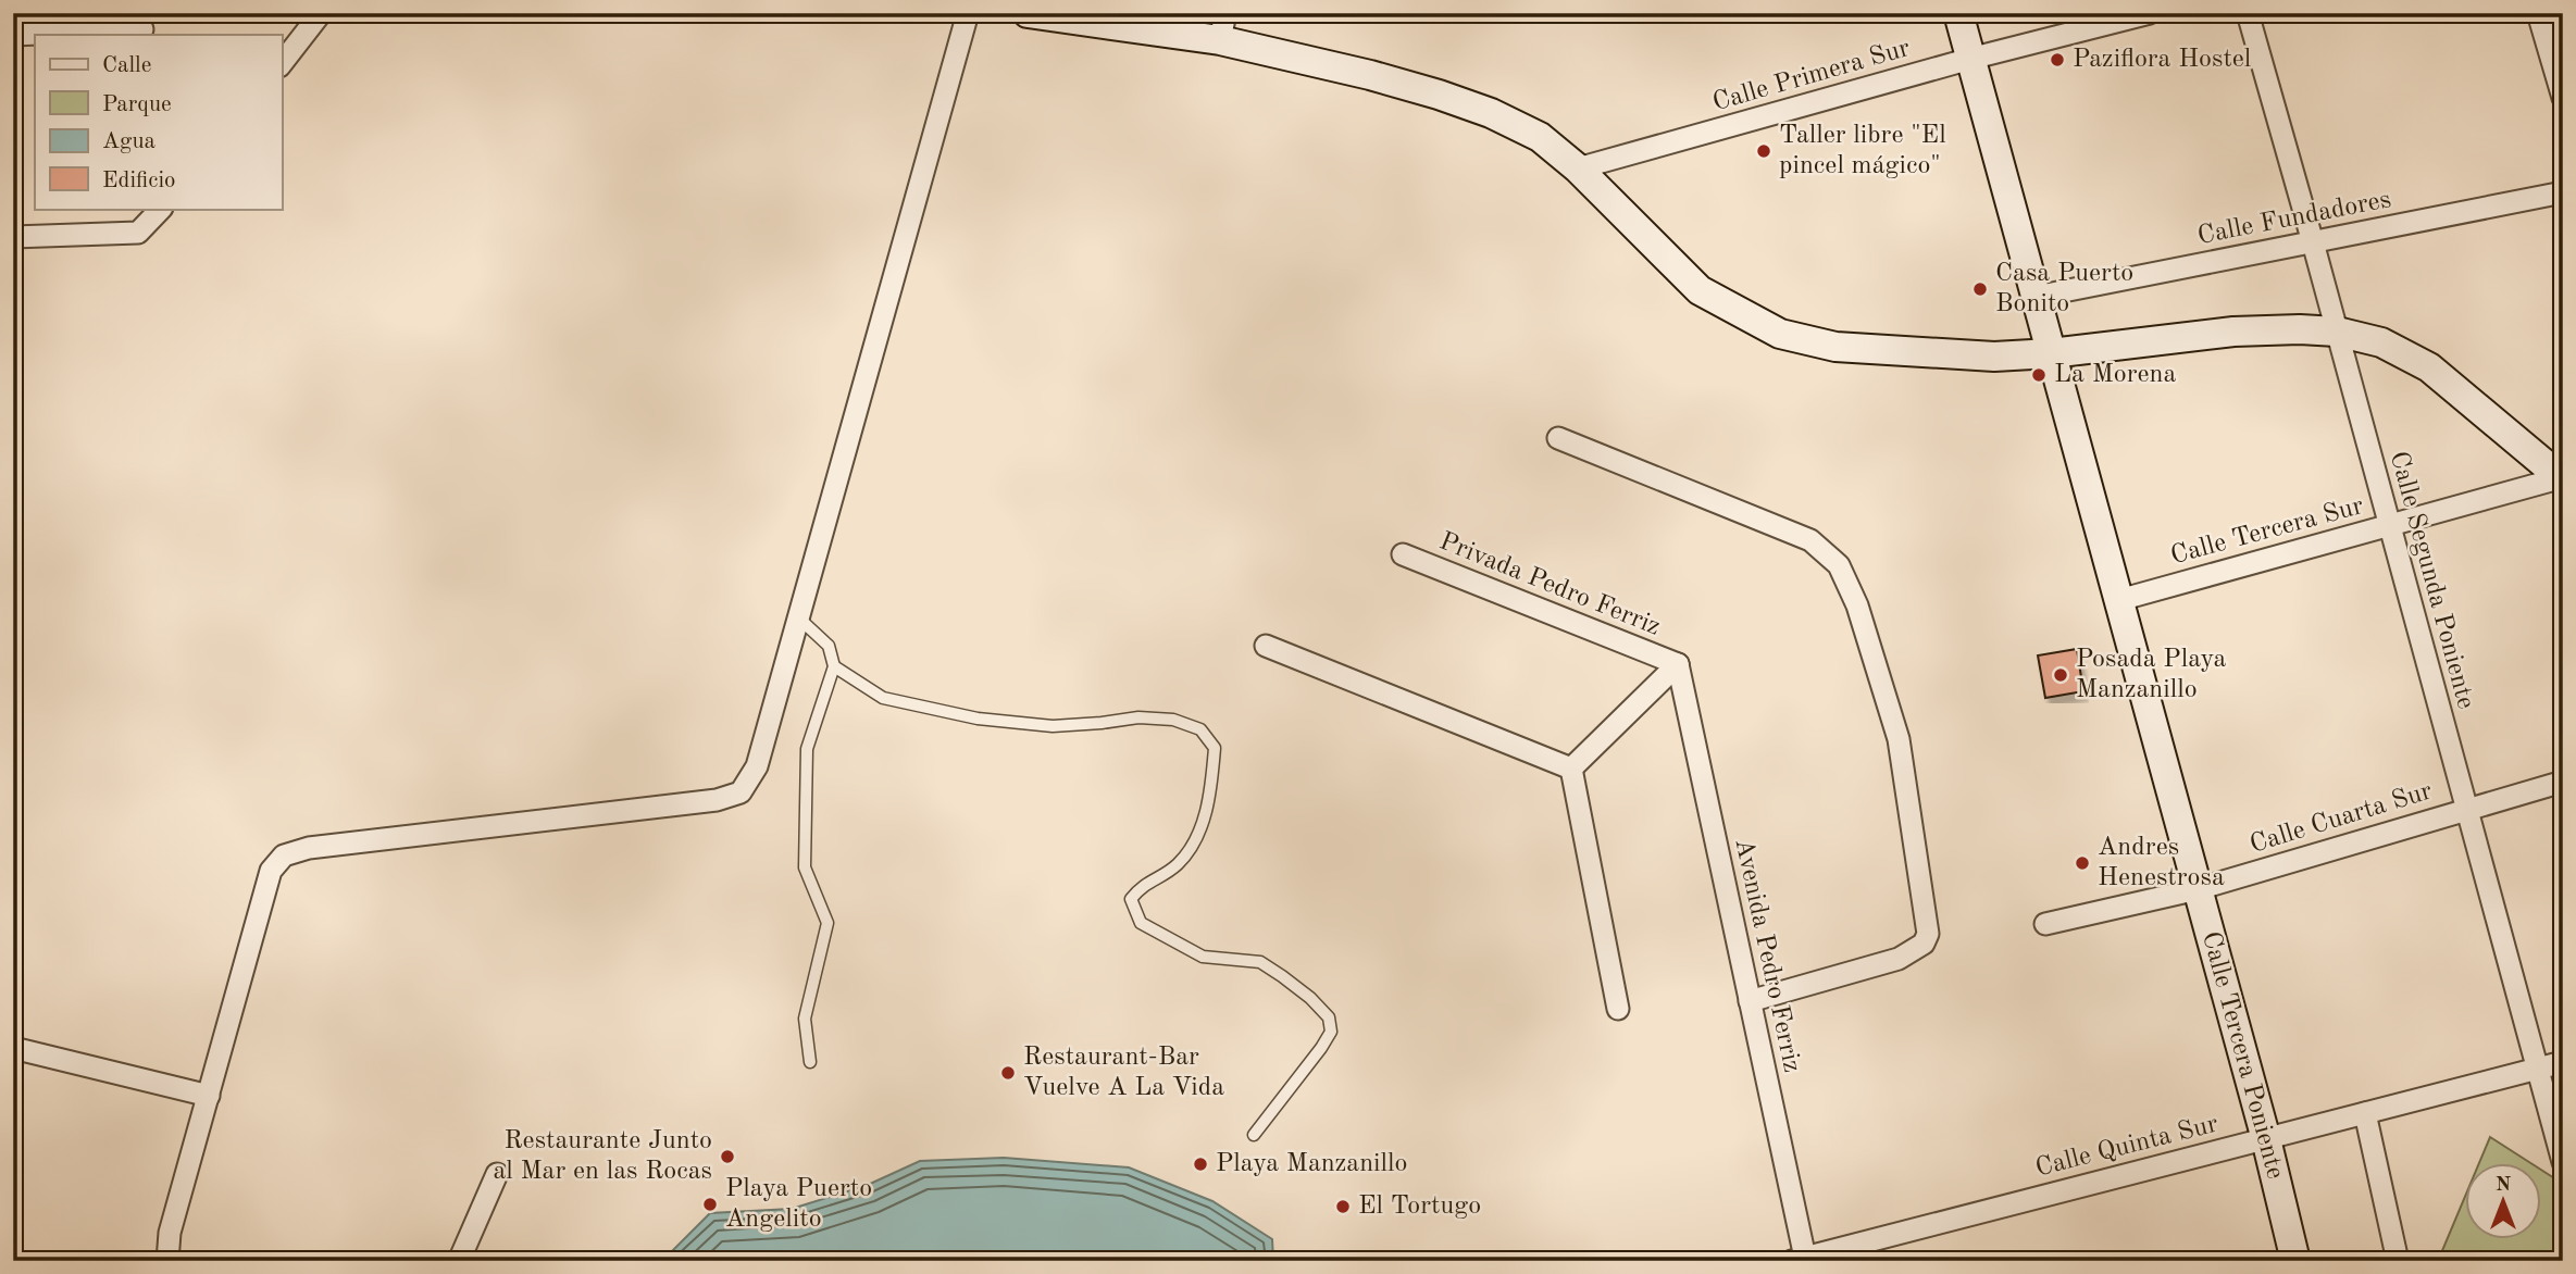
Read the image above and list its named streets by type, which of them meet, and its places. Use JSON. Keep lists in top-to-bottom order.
{
  "streets": {
    "street": [
      "Calle Primera Sur",
      "Calle Fundadores",
      "Calle Tercera Sur",
      "Calle Segunda Poniente",
      "Privada Pedro Ferriz",
      "Calle Cuarta Sur",
      "Avenida Pedro Ferriz",
      "Calle Tercera Poniente",
      "Calle Quinta Sur"
    ]
  },
  "crossings": [
    ["Calle Primera Sur", "Calle Tercera Poniente"],
    ["Calle Fundadores", "Calle Segunda Poniente"],
    ["Calle Fundadores", "Calle Tercera Poniente"],
    ["Calle Tercera Sur", "Calle Segunda Poniente"],
    ["Calle Tercera Sur", "Calle Tercera Poniente"],
    ["Calle Segunda Poniente", "Calle Cuarta Sur"],
    ["Calle Segunda Poniente", "Calle Quinta Sur"],
    ["Privada Pedro Ferriz", "Avenida Pedro Ferriz"],
    ["Calle Cuarta Sur", "Calle Tercera Poniente"],
    ["Avenida Pedro Ferriz", "Calle Quinta Sur"],
    ["Calle Tercera Poniente", "Calle Quinta Sur"]
  ],
  "places": [
    "Paziflora Hostel",
    "Taller libre \"El pincel mágico\"",
    "Casa Puerto Bonito",
    "La Morena",
    "Posada Playa Manzanillo",
    "Andres Henestrosa",
    "Restaurant-Bar Vuelve A La Vida",
    "Restaurante Junto al Mar en las Rocas",
    "Playa Manzanillo",
    "Playa Puerto Angelito",
    "El Tortugo"
  ],
  "legend": [
    "Calle",
    "Parque",
    "Agua",
    "Edificio"
  ],
  "north": "top"
}
